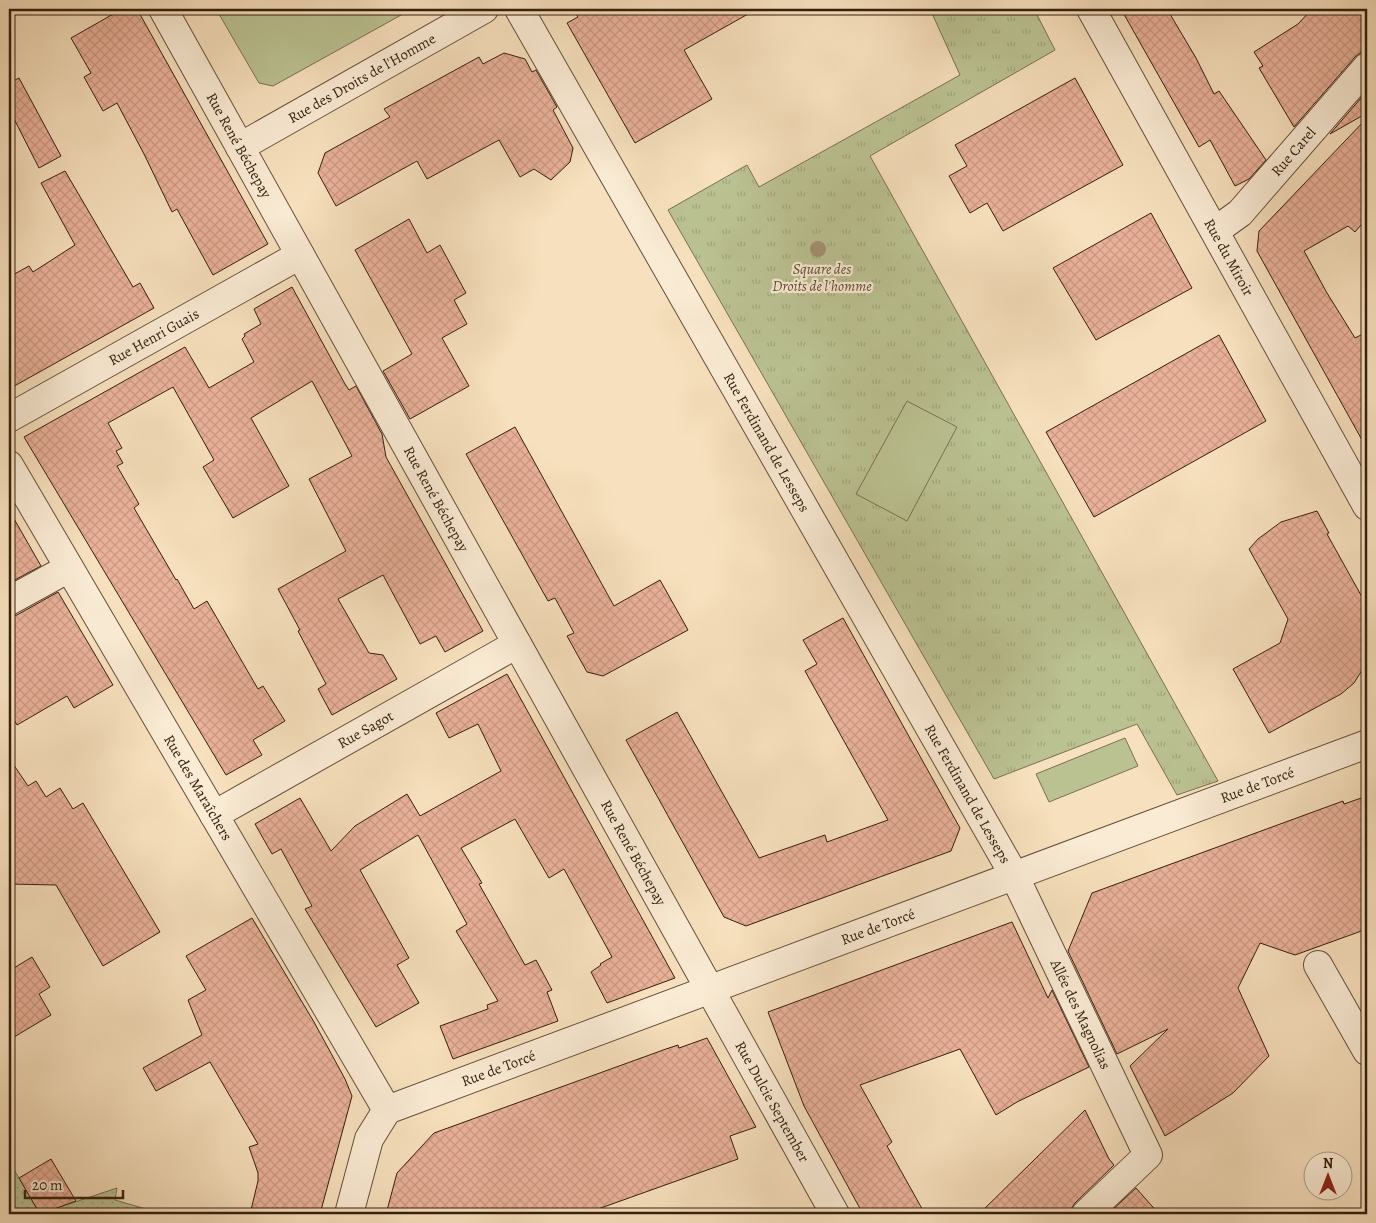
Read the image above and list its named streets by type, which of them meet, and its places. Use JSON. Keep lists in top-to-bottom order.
{
  "streets": {
    "street": [
      "Rue des Droits de l'Homme",
      "Rue René Béchepay",
      "Rue Carel",
      "Rue du Miroir",
      "Rue Henri Guais",
      "Rue Ferdinand de Lesseps",
      "Rue Sagot",
      "Rue de Torcé",
      "Rue des Maraîchers",
      "Allée des Magnolias",
      "Rue Dulcie September"
    ]
  },
  "crossings": [
    ["Rue des Droits de l'Homme", "Rue René Béchepay"],
    ["Rue René Béchepay", "Rue Henri Guais"],
    ["Rue René Béchepay", "Rue Sagot"],
    ["Rue René Béchepay", "Rue de Torcé"],
    ["Rue René Béchepay", "Rue Dulcie September"],
    ["Rue Carel", "Rue du Miroir"],
    ["Rue Ferdinand de Lesseps", "Rue de Torcé"],
    ["Rue Ferdinand de Lesseps", "Allée des Magnolias"],
    ["Rue Sagot", "Rue des Maraîchers"],
    ["Rue de Torcé", "Rue des Maraîchers"],
    ["Rue de Torcé", "Allée des Magnolias"],
    ["Rue de Torcé", "Rue Dulcie September"]
  ],
  "parks": ["Square des Droits de l'homme"],
  "scale_bar": "20 m",
  "north": "top"
}
